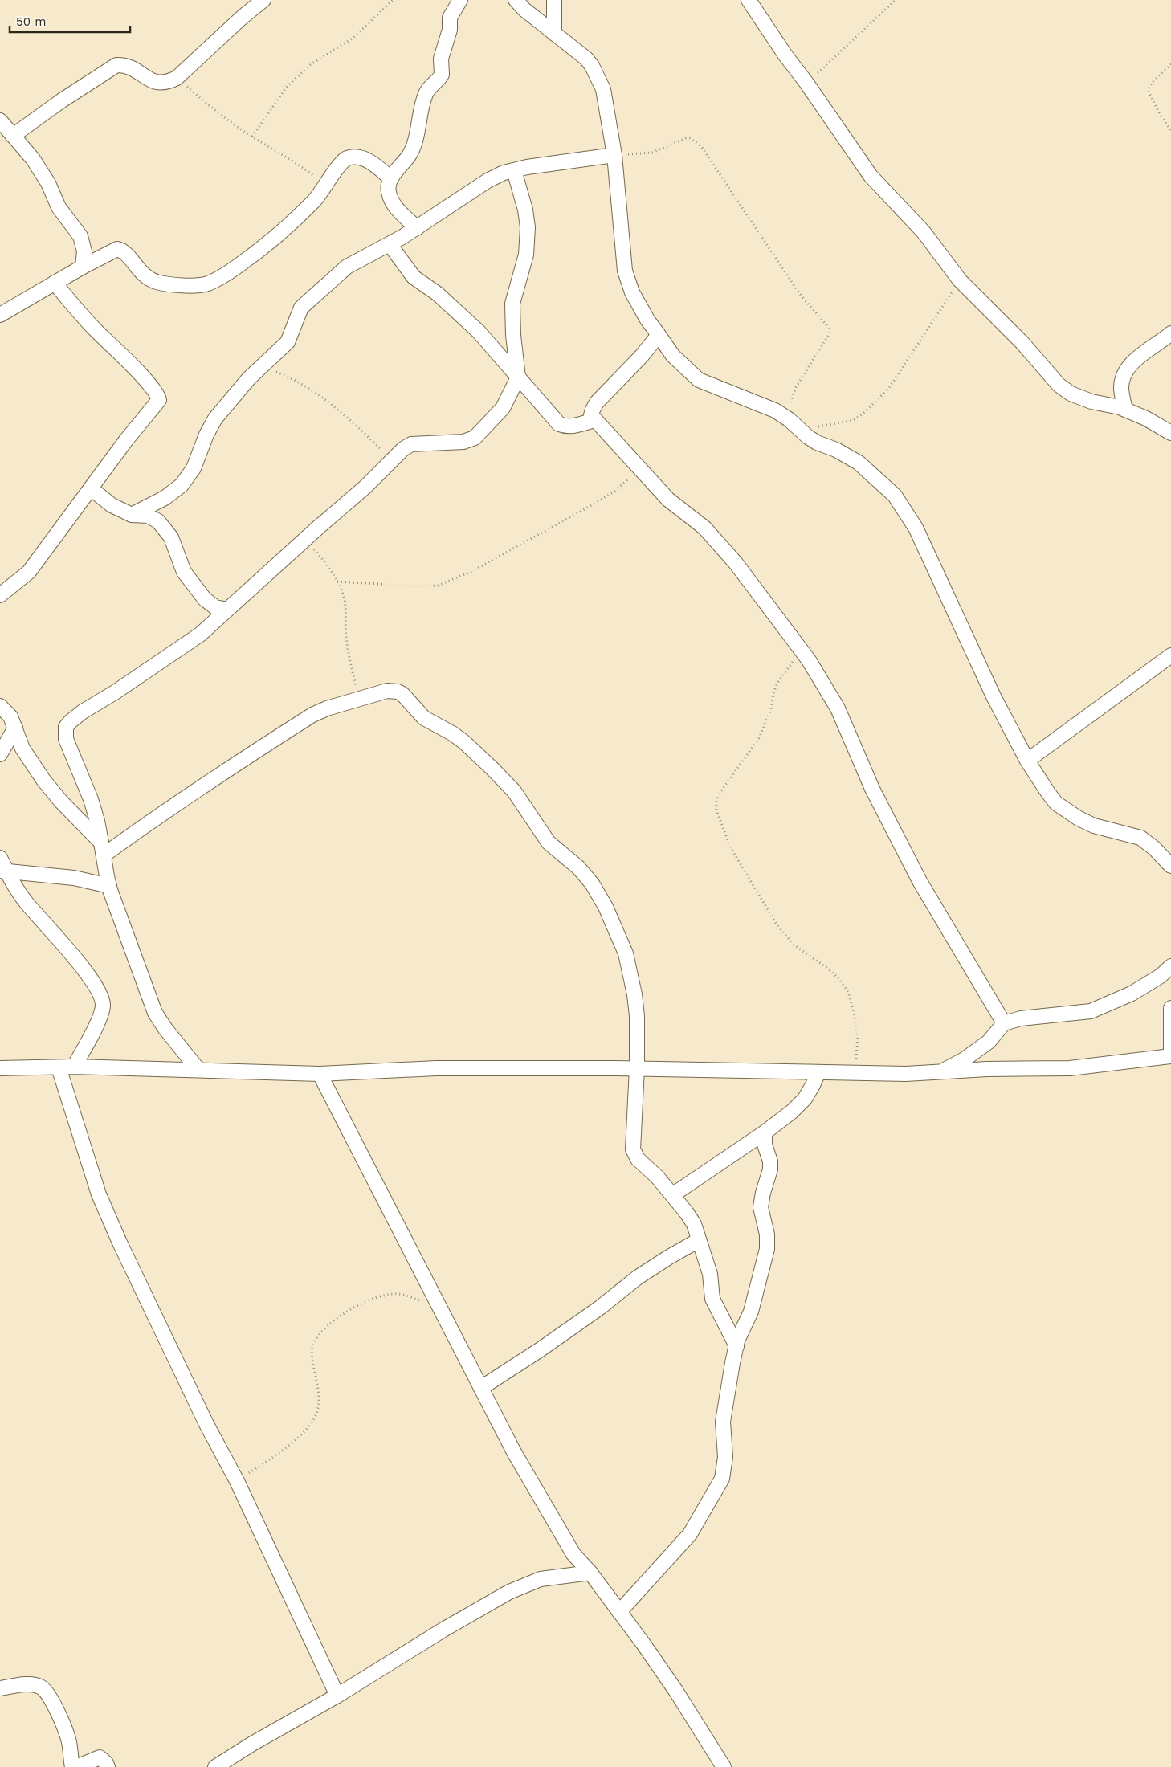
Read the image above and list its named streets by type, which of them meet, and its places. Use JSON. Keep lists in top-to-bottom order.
{
  "scale_bar": "50 m"
}
